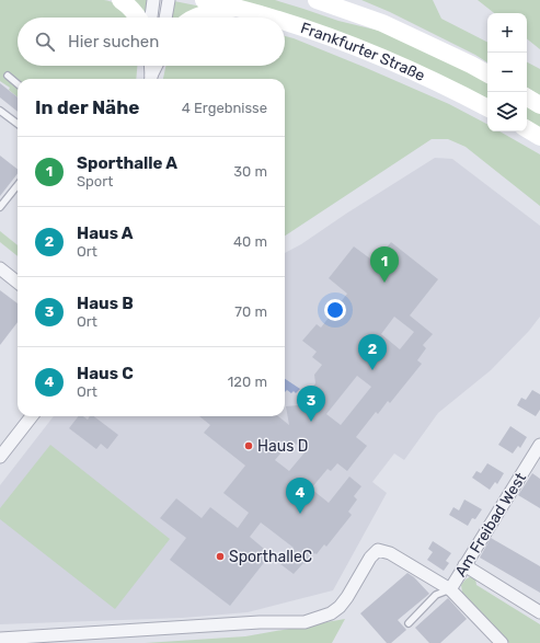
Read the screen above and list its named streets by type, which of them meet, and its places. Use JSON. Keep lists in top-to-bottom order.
{
  "streets": {
    "street": ["Frankfurter Straße", "Am Freibad West"]
  },
  "places": ["Haus D", "SporthalleC"],
  "page": {
    "map_buttons": ["+", "−"],
    "search": "Hier suchen",
    "heading": ["In der Nähe", "4 Ergebnisse"],
    "list": [
      {
        "mark": "1",
        "name": "Sporthalle A",
        "note": "Sport",
        "value": "30 m"
      },
      {
        "mark": "2",
        "name": "Haus A",
        "note": "Ort",
        "value": "40 m"
      },
      {
        "mark": "3",
        "name": "Haus B",
        "note": "Ort",
        "value": "70 m"
      },
      {
        "mark": "4",
        "name": "Haus C",
        "note": "Ort",
        "value": "120 m"
      }
    ],
    "pins": [
      "1",
      "2",
      "3",
      "4"
    ]
  }
}
